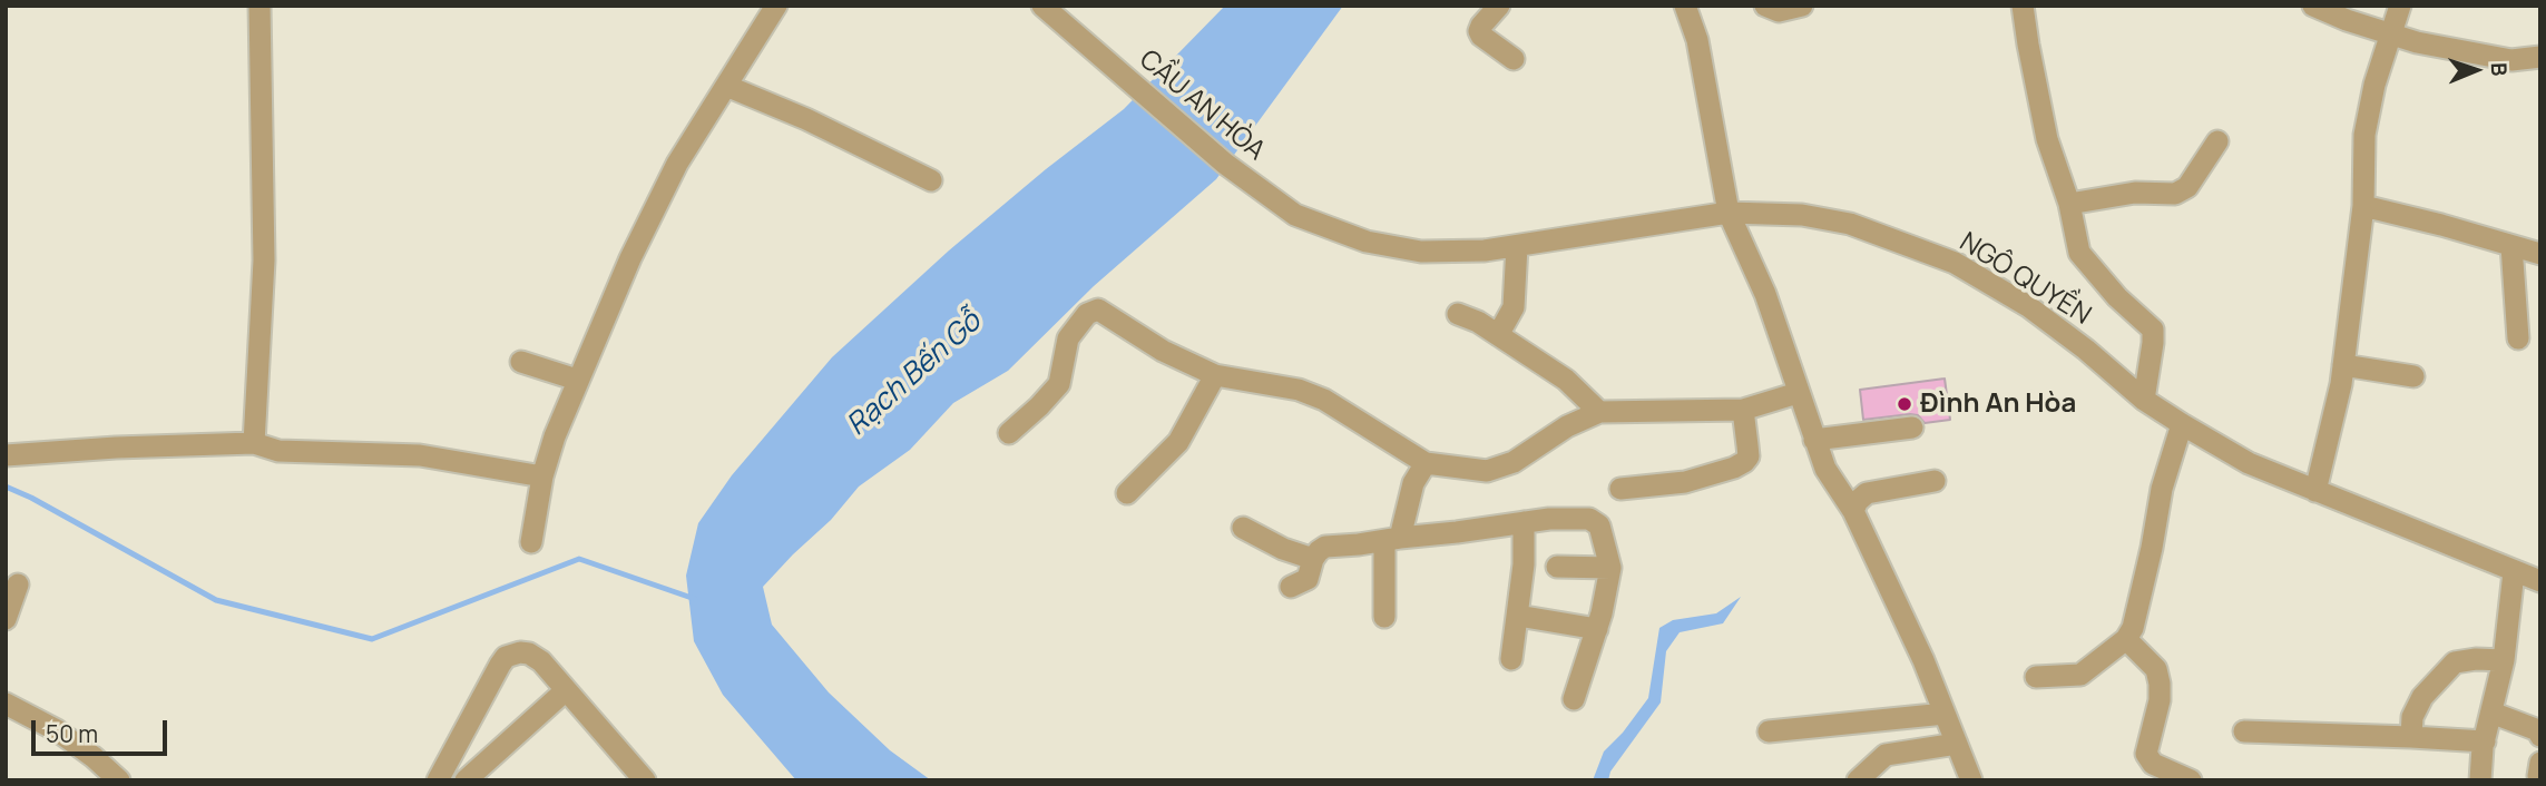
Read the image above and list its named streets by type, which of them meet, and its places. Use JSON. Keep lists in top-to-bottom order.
{
  "streets": {
    "street": ["CẦU AN HÒA", "NGÔ QUYỀN"]
  },
  "crossings": [
    ["CẦU AN HÒA", "NGÔ QUYỀN"]
  ],
  "water": ["Rạch Bến Gỗ"],
  "places": ["Đình An Hòa"],
  "scale_bar": "50 m",
  "north": "right"
}
